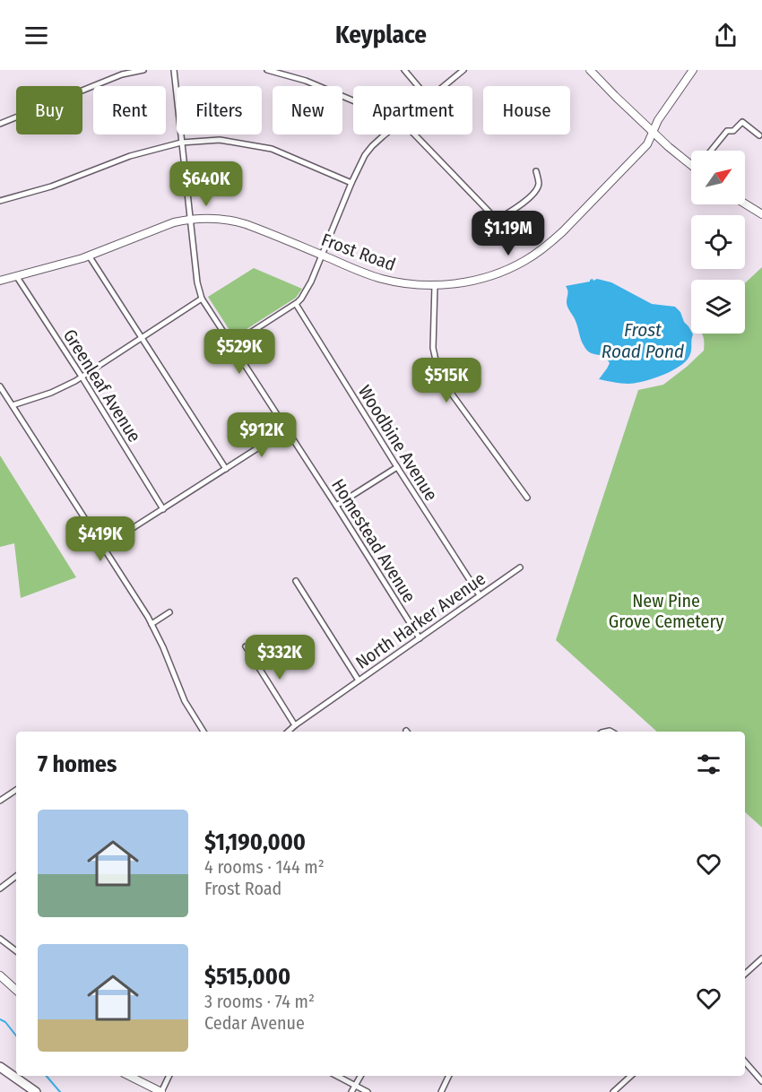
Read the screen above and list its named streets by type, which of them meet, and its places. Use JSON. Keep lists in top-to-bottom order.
{
  "streets": {
    "main road": ["Frost Road"],
    "street": [
      "Greenleaf Avenue",
      "Woodbine Avenue",
      "Homestead Avenue",
      "North Harker Avenue"
    ]
  },
  "crossings": [
    ["Frost Road", "Greenleaf Avenue"],
    ["Frost Road", "Homestead Avenue"],
    ["Woodbine Avenue", "North Harker Avenue"],
    ["Homestead Avenue", "North Harker Avenue"]
  ],
  "water": ["Frost Road Pond"],
  "parks": ["New Pine Grove Cemetery"],
  "north": "top right",
  "page": {
    "header": "Keyplace",
    "chip": [
      "Buy",
      "Rent",
      "Filters",
      "New",
      "Apartment",
      "House"
    ],
    "price": [
      "$640K",
      "$1.19M",
      "$529K",
      "$515K",
      "$912K",
      "$419K",
      "$332K"
    ],
    "heading": "7 homes",
    "list": [
      {
        "name": "$1,190,000",
        "note": "4 rooms · 144 m² · Frost Road"
      },
      {
        "name": "$515,000",
        "note": "3 rooms · 74 m² · Cedar Avenue"
      }
    ]
  }
}
